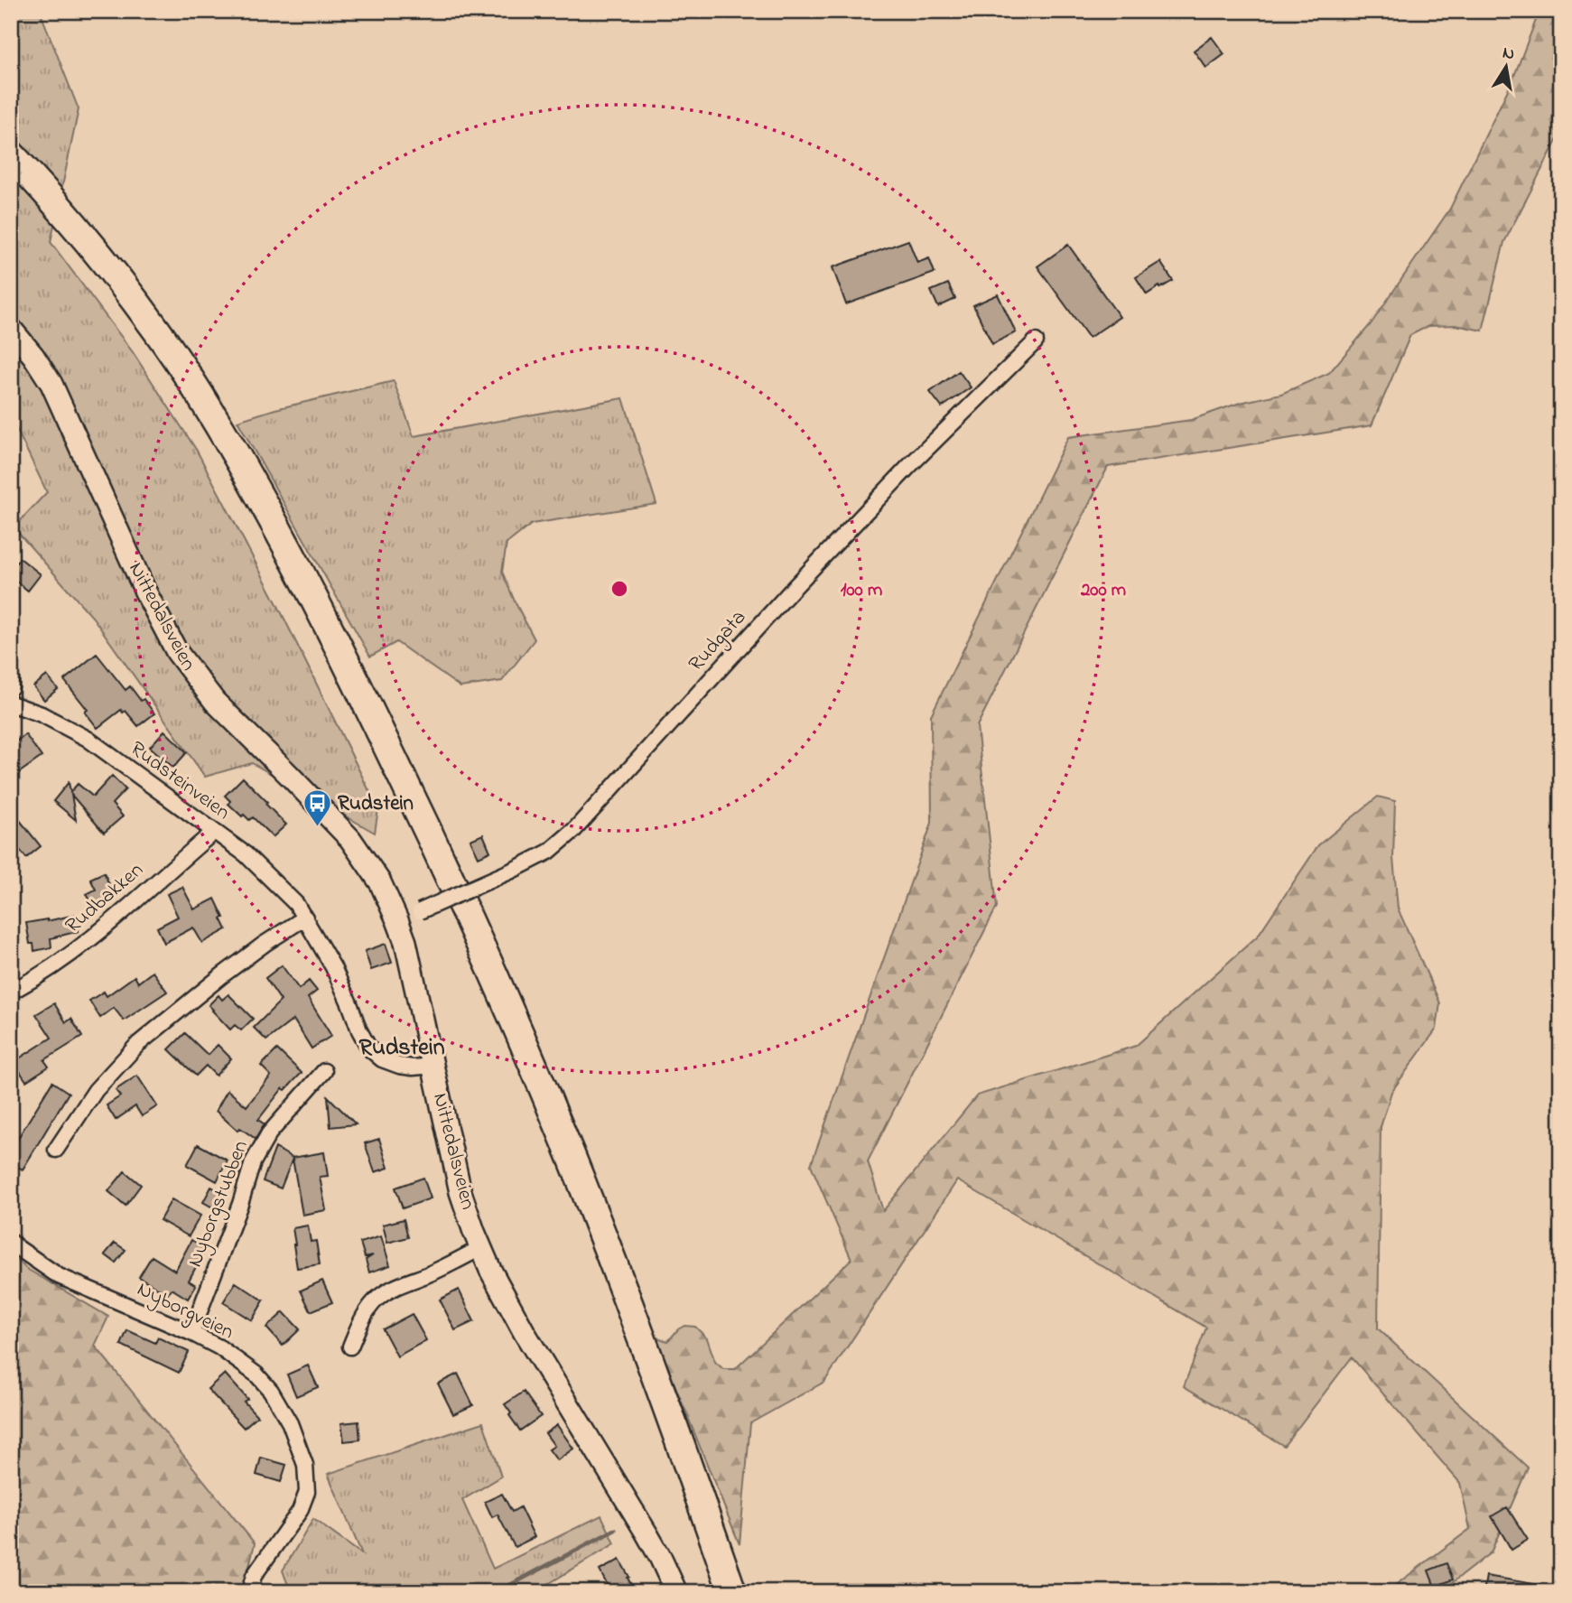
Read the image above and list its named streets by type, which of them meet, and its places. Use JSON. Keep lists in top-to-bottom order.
{
  "streets": {
    "main road": ["Nittedalsveien"],
    "street": [
      "Rudgata",
      "Rudsteinveien",
      "Rudbakken",
      "Nyborgstubben",
      "Nyborgveien"
    ]
  },
  "crossings": [
    ["Nittedalsveien", "Rudgata"],
    ["Nittedalsveien", "Rudsteinveien"],
    ["Rudsteinveien", "Rudbakken"],
    ["Nyborgstubben", "Nyborgveien"]
  ],
  "districts": ["Rudstein"],
  "places": {
    "bus stop": ["Rudstein"]
  },
  "north": "top",
  "rings": ["100 m", "200 m"]
}
